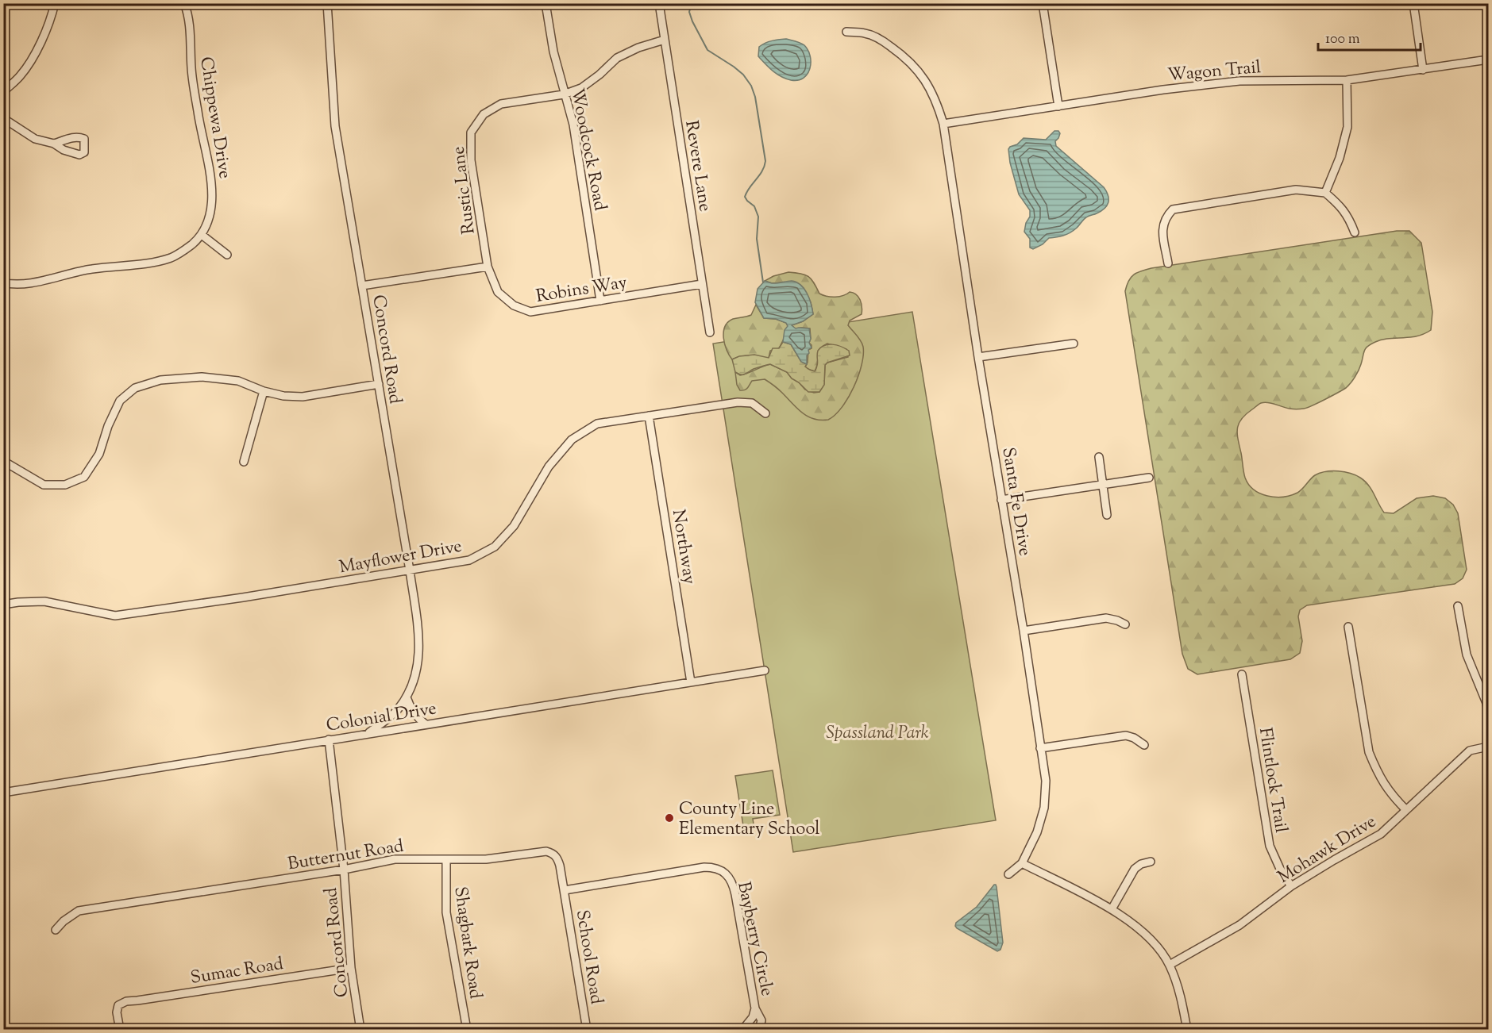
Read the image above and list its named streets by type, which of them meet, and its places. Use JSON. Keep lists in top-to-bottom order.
{
  "streets": {
    "street": [
      "Wagon Trail",
      "Chippewa Drive",
      "Woodcock Road",
      "Revere Lane",
      "Rustic Lane",
      "Robins Way",
      "Concord Road",
      "Santa Fe Drive",
      "Northway",
      "Mayflower Drive",
      "Colonial Drive",
      "Flintlock Trail",
      "Mohawk Drive",
      "Butternut Road",
      "Bayberry Circle",
      "Shagbark Road",
      "School Road",
      "Sumac Road"
    ]
  },
  "crossings": [
    ["Wagon Trail", "Santa Fe Drive"],
    ["Woodcock Road", "Rustic Lane"],
    ["Woodcock Road", "Robins Way"],
    ["Revere Lane", "Rustic Lane"],
    ["Revere Lane", "Robins Way"],
    ["Rustic Lane", "Robins Way"],
    ["Concord Road", "Mayflower Drive"],
    ["Concord Road", "Colonial Drive"],
    ["Concord Road", "Butternut Road"],
    ["Concord Road", "Sumac Road"],
    ["Northway", "Mayflower Drive"],
    ["Northway", "Colonial Drive"],
    ["Flintlock Trail", "Mohawk Drive"],
    ["Butternut Road", "Bayberry Circle"],
    ["Butternut Road", "Shagbark Road"],
    ["Butternut Road", "School Road"],
    ["Bayberry Circle", "School Road"]
  ],
  "parks": ["Spassland Park"],
  "places": ["County Line Elementary School"],
  "scale_bar": "100 m"
}
